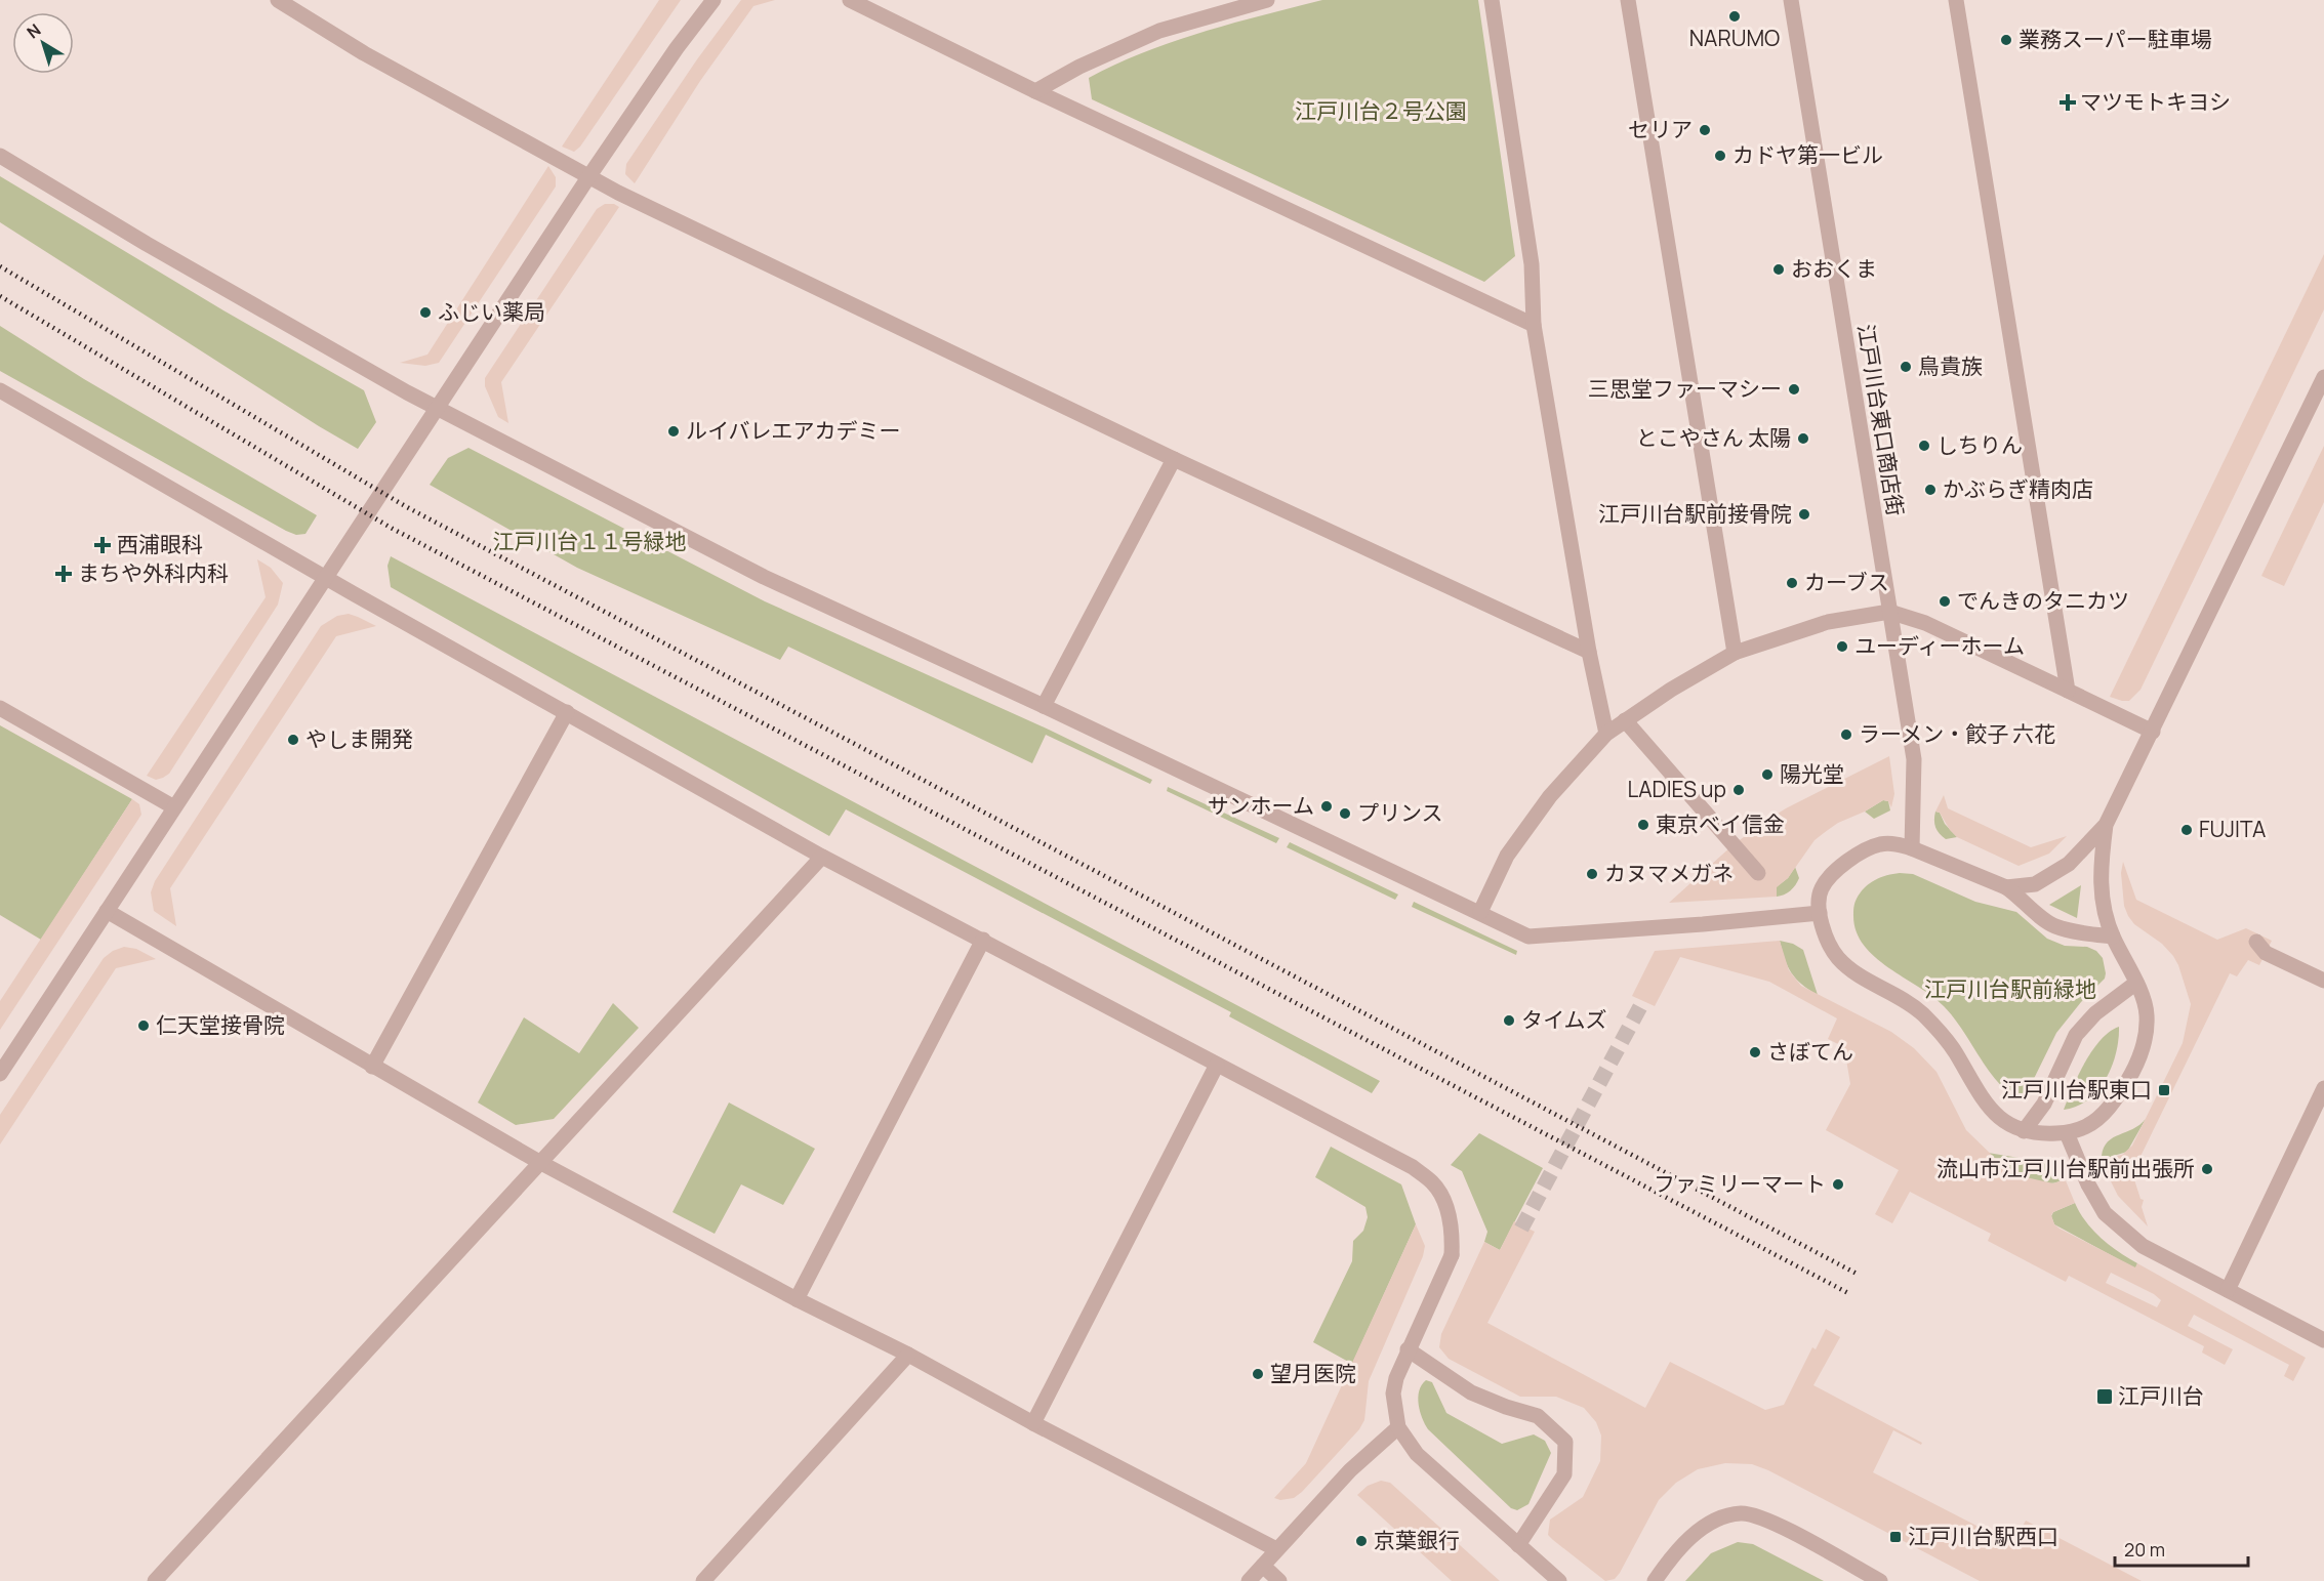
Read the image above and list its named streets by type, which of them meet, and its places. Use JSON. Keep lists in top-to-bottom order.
{
  "streets": {
    "street": ["江戸川台東口商店街"]
  },
  "parks": ["江戸川台２号公園", "江戸川台１１号緑地", "江戸川台駅前緑地"],
  "places": {
    "other": [
      "NARUMO",
      "業務スーパー駐車場",
      "セリア",
      "カドヤ第一ビル",
      "おおくま",
      "ふじい薬局",
      "鳥貴族",
      "三思堂ファーマシー",
      "ルイバレエアカデミー",
      "とこやさん 太陽",
      "しちりん",
      "かぶらぎ精肉店",
      "江戸川台駅前接骨院",
      "カーブス",
      "でんきのタニカツ",
      "ユーディーホーム",
      "ラーメン・餃子 六花",
      "やしま開発",
      "陽光堂",
      "LADIES up",
      "サンホーム",
      "プリンス",
      "東京ベイ信金",
      "FUJITA",
      "カヌマメガネ",
      "タイムズ",
      "仁天堂接骨院",
      "さぼてん",
      "流山市江戸川台駅前出張所",
      "ファミリーマート",
      "望月医院",
      "京葉銀行"
    ],
    "health": ["マツモトキヨシ", "西浦眼科", "まちや外科内科"],
    "transit": ["江戸川台駅東口", "江戸川台", "江戸川台駅西口"]
  },
  "scale_bar": "20 m",
  "north": "top left"
}
